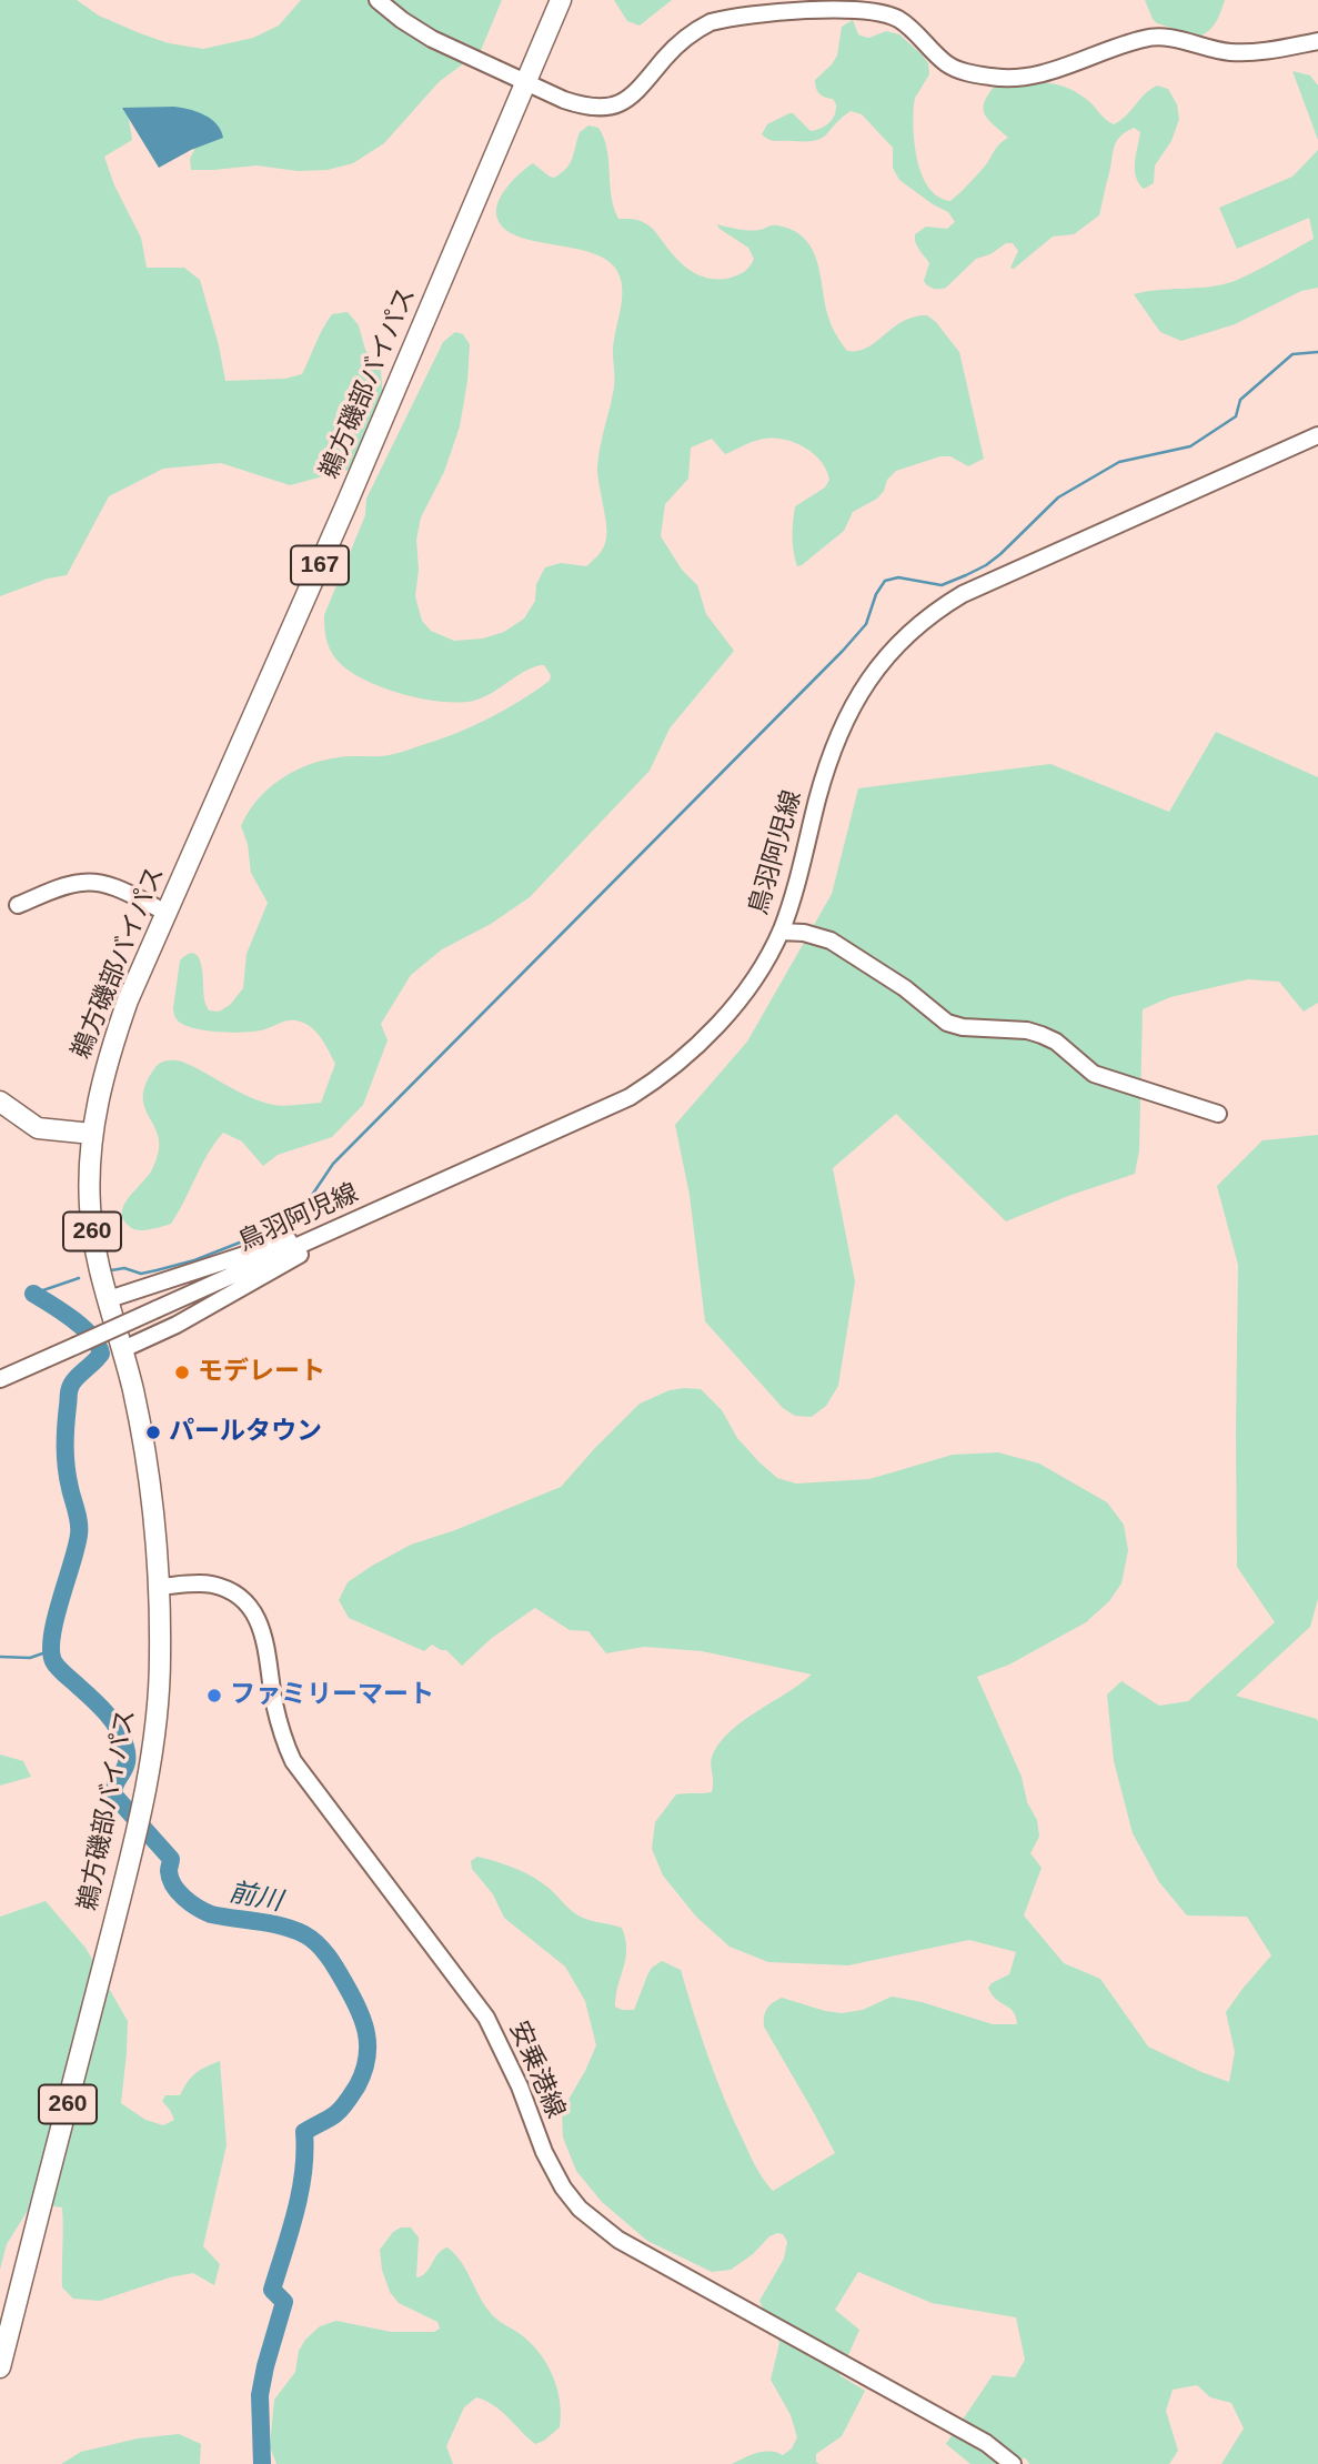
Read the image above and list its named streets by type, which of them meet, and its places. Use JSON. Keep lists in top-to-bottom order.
{
  "streets": {
    "highway": ["鵜方磯部バイパス", "167", "260"],
    "main road": ["鳥羽阿児線", "安乗港線"]
  },
  "crossings": [
    ["鵜方磯部バイパス", "安乗港線"]
  ],
  "water": ["前川"],
  "places": ["モデレート", "パールタウン", "ファミリーマート"]
}
